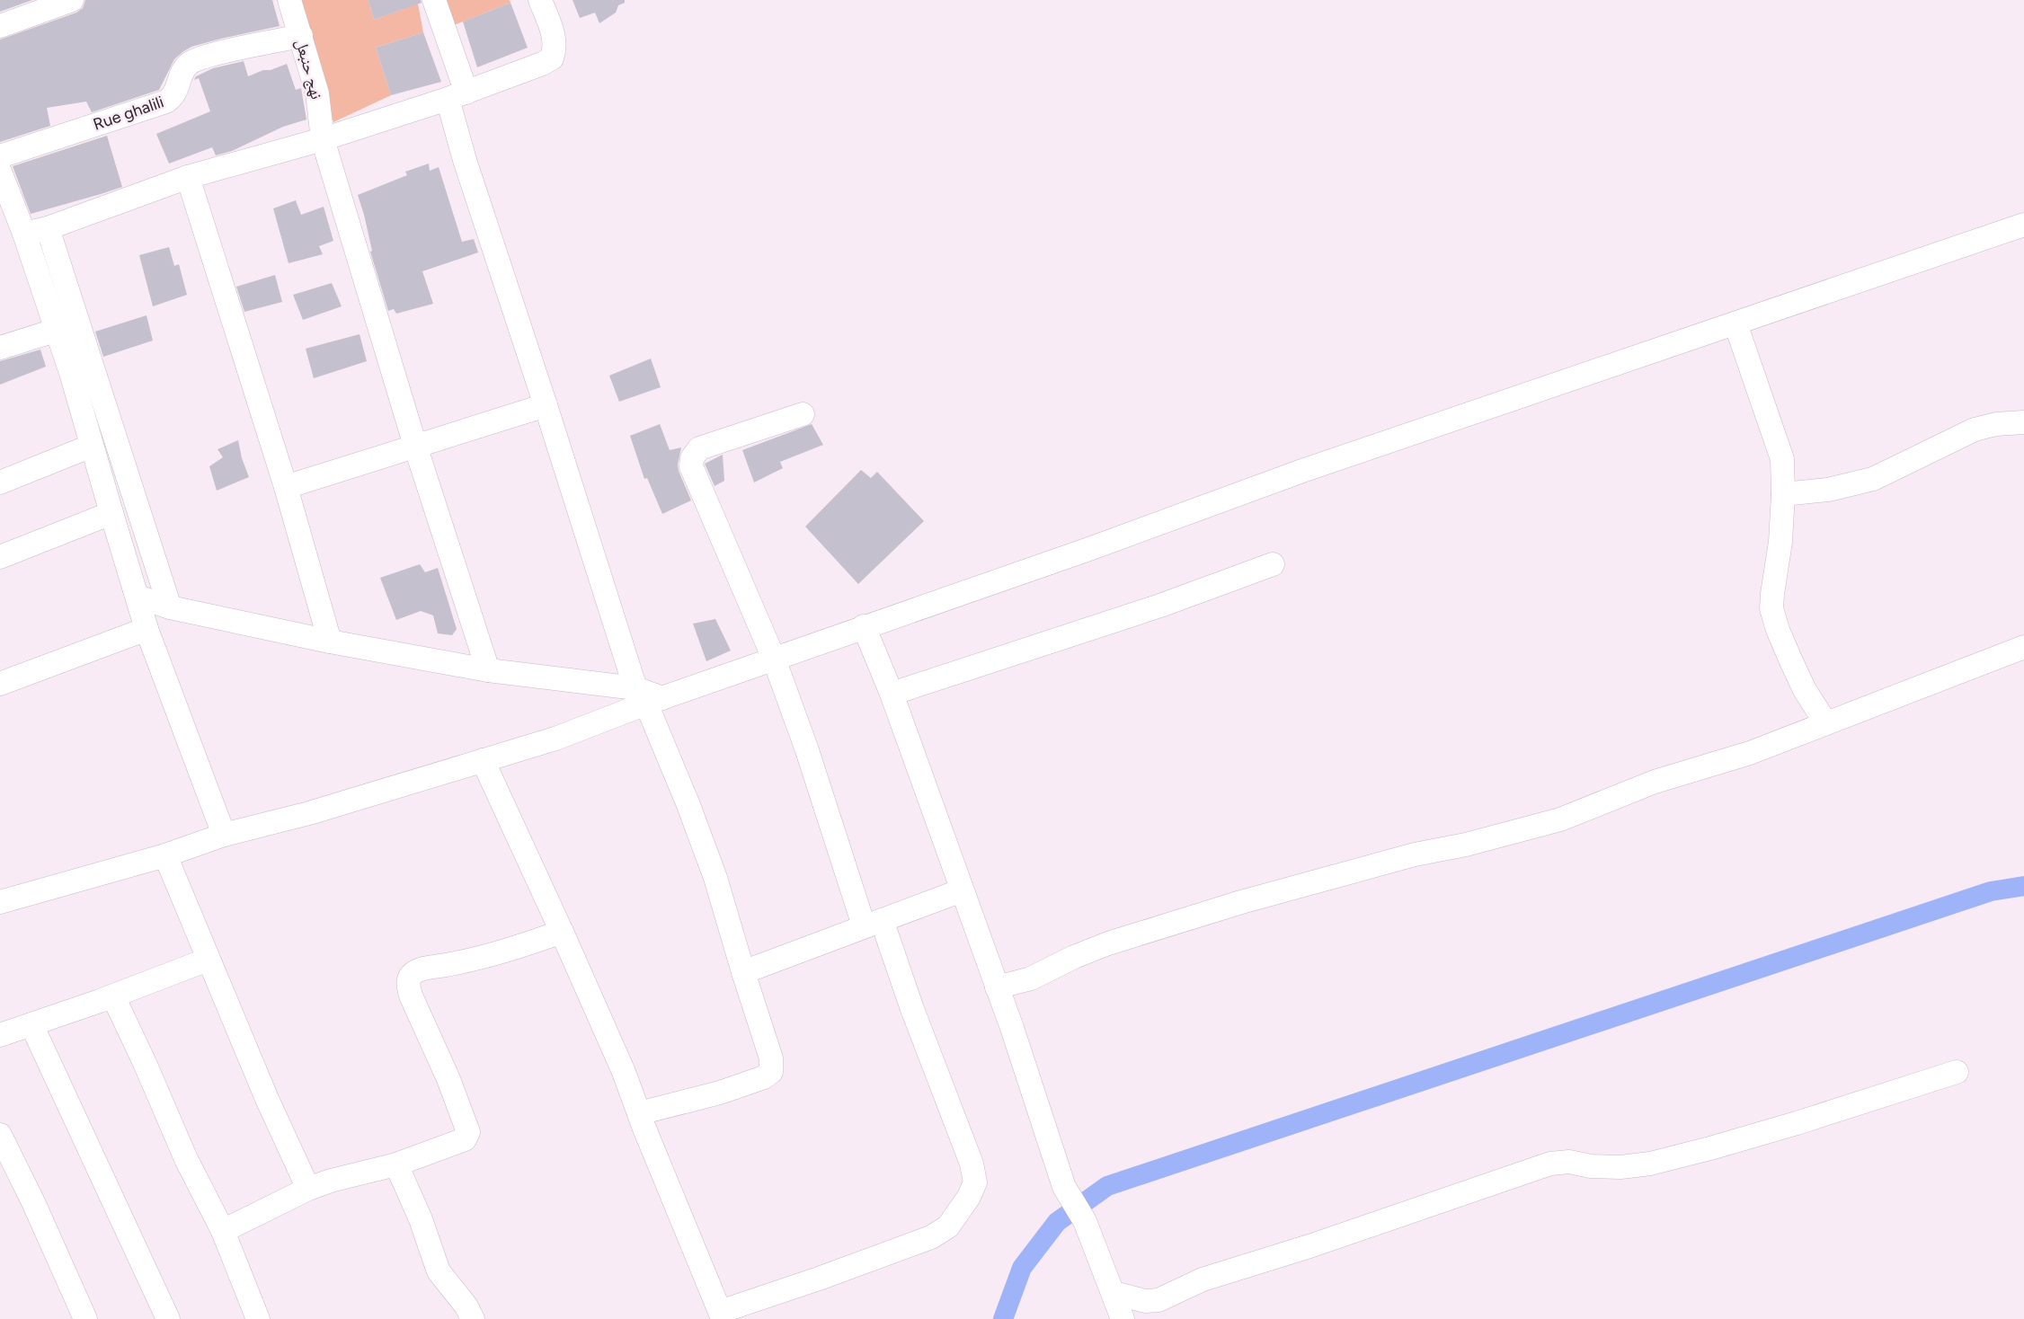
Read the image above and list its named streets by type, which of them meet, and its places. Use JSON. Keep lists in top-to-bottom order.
{
  "streets": {
    "street": ["نهج حنبعل", "Rue ghalili"]
  },
  "crossings": [
    ["نهج حنبعل", "Rue ghalili"]
  ]
}
